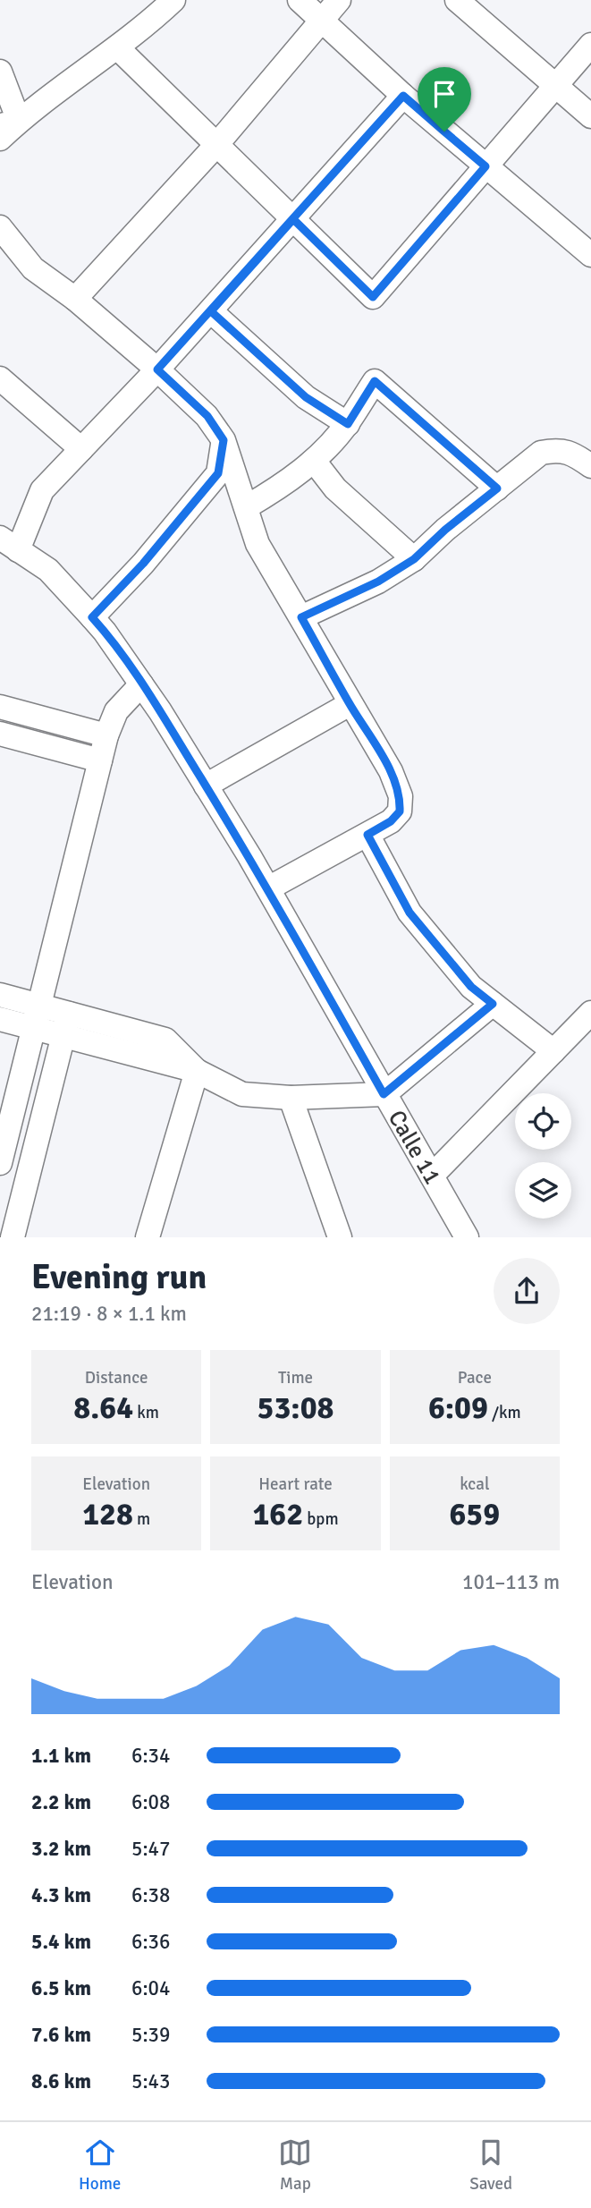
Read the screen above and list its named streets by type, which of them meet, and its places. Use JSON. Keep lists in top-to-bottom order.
{
  "streets": {
    "street": ["Calle 11"]
  },
  "page": {
    "heading": ["Evening run", "21:19 · 8 × 1.1 km"],
    "stats": [
      ["Distance", "8.64 km"],
      ["Time", "53:08"],
      ["Pace", "6:09 /km"],
      ["Elevation", "128 m"],
      ["Heart rate", "162 bpm"],
      ["kcal", "659"]
    ],
    "chart": ["Elevation", "101–113 m"],
    "list": [
      {
        "name": "1.1 km",
        "note": "6:34"
      },
      {
        "name": "2.2 km",
        "note": "6:08"
      },
      {
        "name": "3.2 km",
        "note": "5:47"
      },
      {
        "name": "4.3 km",
        "note": "6:38"
      },
      {
        "name": "5.4 km",
        "note": "6:36"
      },
      {
        "name": "6.5 km",
        "note": "6:04"
      },
      {
        "name": "7.6 km",
        "note": "5:39"
      },
      {
        "name": "8.6 km",
        "note": "5:43"
      }
    ],
    "tabs": ["Home", "Map", "Saved"]
  }
}
